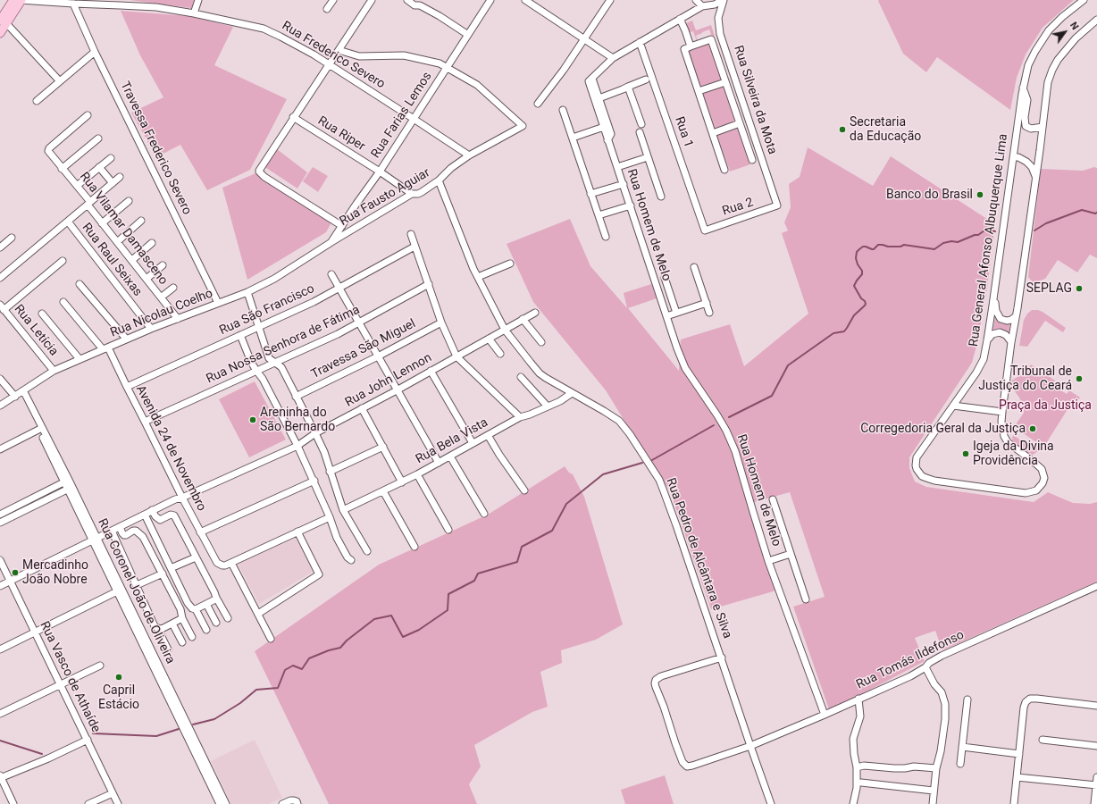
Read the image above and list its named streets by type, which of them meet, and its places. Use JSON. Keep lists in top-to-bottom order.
{
  "streets": {
    "street": [
      "Rua Frederico Severo",
      "Rua Silveira da Mota",
      "Rua Farias Lemos",
      "Rua 1",
      "Rua Riper",
      "Travessa Frederico Severo",
      "Rua Fausto Aguiar",
      "Rua 2",
      "Rua Homem de Melo",
      "Rua Vilamar Damasceno",
      "Rua General Afonso Albuquerque Lima",
      "Rua Raul Seixas",
      "Rua São Francisco",
      "Rua Nicolau Coelho",
      "Rua Letícia",
      "Rua Nossa Senhora de Fátima",
      "Travessa São Miguel",
      "Rua John Lennon",
      "Rua Bela Vista",
      "Avenida 24 de Novembro",
      "Rua Pedro de Alcântara e Silva",
      "Rua Coronel João de Oliveira",
      "Rua Tomás Ildefonso",
      "Rua Vasco de Athaíde"
    ]
  },
  "crossings": [
    ["Rua Frederico Severo", "Rua Farias Lemos"],
    ["Rua Frederico Severo", "Travessa Frederico Severo"],
    ["Rua Frederico Severo", "Rua Fausto Aguiar"],
    ["Rua Silveira da Mota", "Rua 2"],
    ["Rua Farias Lemos", "Rua Riper"],
    ["Rua Farias Lemos", "Rua Fausto Aguiar"],
    ["Rua Farias Lemos", "Rua Nicolau Coelho"],
    ["Rua 1", "Rua 2"],
    ["Rua Riper", "Rua Fausto Aguiar"],
    ["Travessa Frederico Severo", "Rua Nicolau Coelho"],
    ["Rua Fausto Aguiar", "Rua Nicolau Coelho"],
    ["Rua Fausto Aguiar", "Rua Pedro de Alcântara e Silva"],
    ["Rua Homem de Melo", "Rua Tomás Ildefonso"],
    ["Rua Vilamar Damasceno", "Rua Nicolau Coelho"],
    ["Rua Raul Seixas", "Rua Nicolau Coelho"],
    ["Rua São Francisco", "Avenida 24 de Novembro"],
    ["Rua Nicolau Coelho", "Rua Letícia"],
    ["Rua Nicolau Coelho", "Avenida 24 de Novembro"],
    ["Rua Nicolau Coelho", "Rua Coronel João de Oliveira"],
    ["Rua Nossa Senhora de Fátima", "Avenida 24 de Novembro"],
    ["Rua John Lennon", "Avenida 24 de Novembro"],
    ["Rua John Lennon", "Rua Pedro de Alcântara e Silva"],
    ["Rua John Lennon", "Rua Coronel João de Oliveira"],
    ["Rua John Lennon", "Rua Vasco de Athaíde"],
    ["Rua Bela Vista", "Rua Pedro de Alcântara e Silva"],
    ["Rua Pedro de Alcântara e Silva", "Rua Tomás Ildefonso"]
  ],
  "parks": ["Praça da Justiça"],
  "places": [
    "Secretaria da Educação",
    "Banco do Brasil",
    "SEPLAG",
    "Tribunal de Justiça do Ceará",
    "Areninha do São Bernardo",
    "Corregedoria Geral da Justiça",
    "Igeja da Divina Providência",
    "Mercadinho João Nobre",
    "Capril Estácio"
  ],
  "north": "top right"
}
